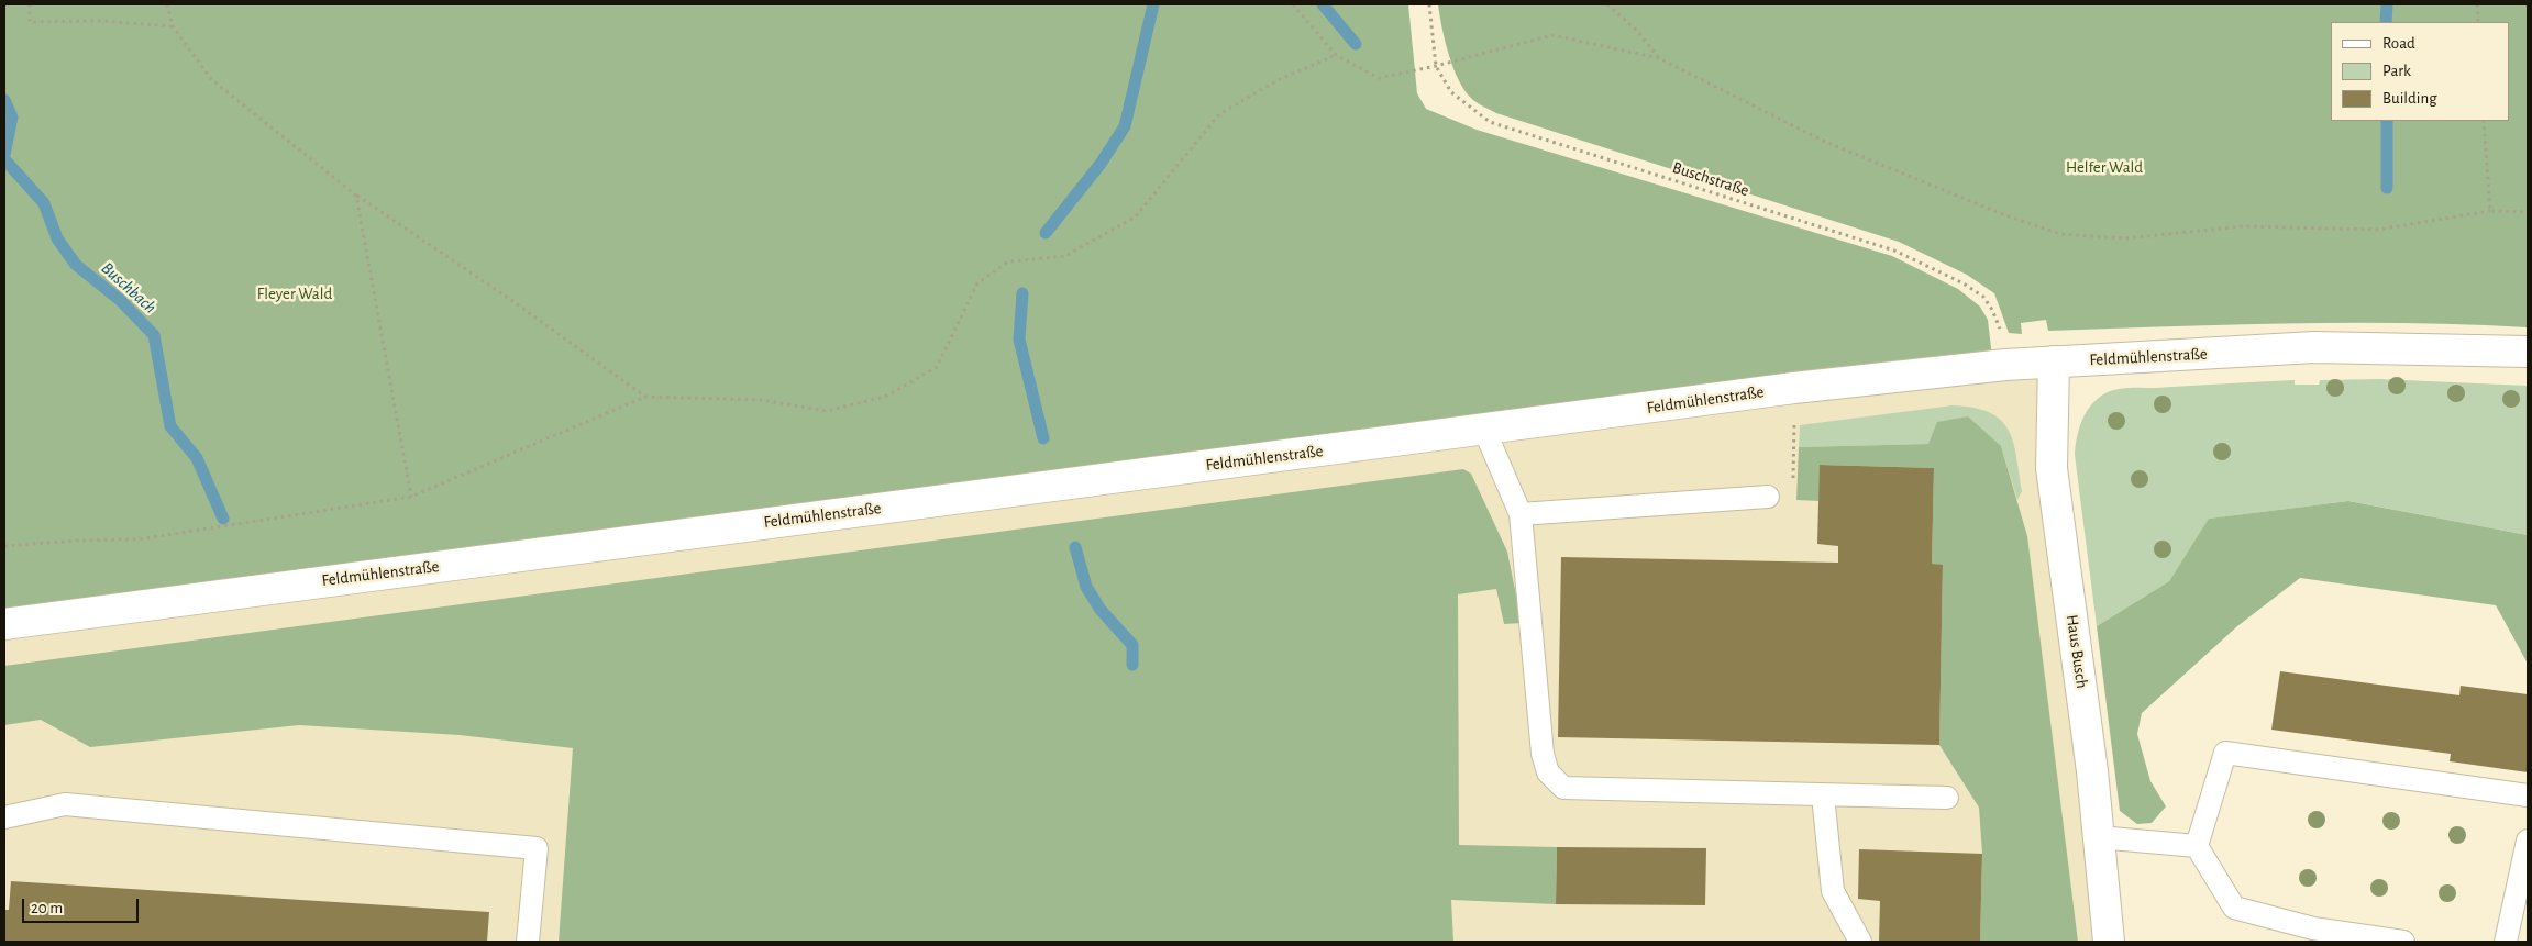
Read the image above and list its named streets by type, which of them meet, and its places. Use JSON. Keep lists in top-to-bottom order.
{
  "streets": {
    "street": ["Feldmühlenstraße", "Haus Busch"],
    "path": ["Buschstraße"]
  },
  "crossings": [
    ["Buschstraße", "Feldmühlenstraße"],
    ["Feldmühlenstraße", "Haus Busch"]
  ],
  "water": ["Buschbach"],
  "parks": ["Helfer Wald", "Fleyer Wald"],
  "legend": ["Road", "Park", "Building"],
  "scale_bar": "20 m"
}
